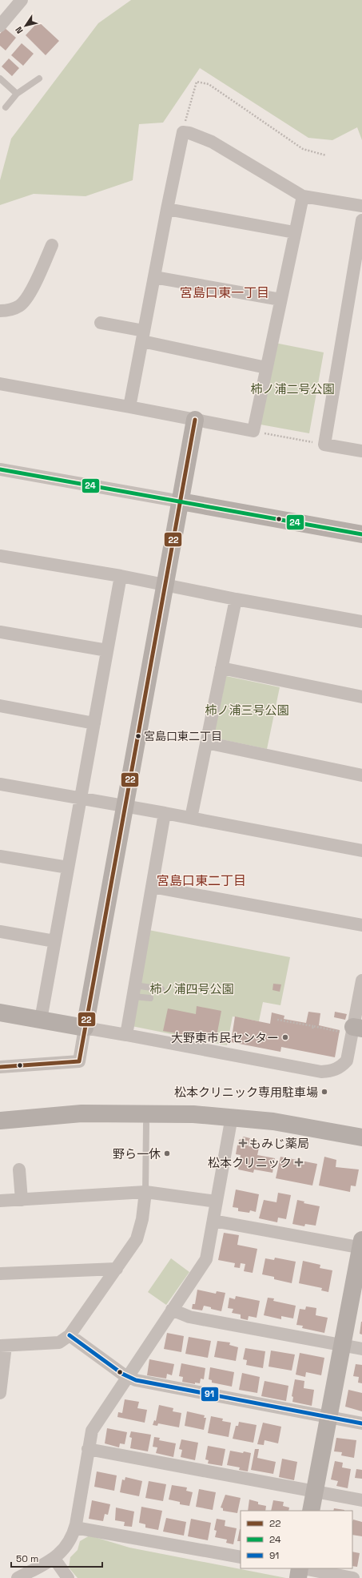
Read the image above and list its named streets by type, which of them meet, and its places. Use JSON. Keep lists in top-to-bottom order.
{
  "districts": ["宮島口東一丁目", "宮島口東二丁目"],
  "parks": ["柿ノ浦二号公園", "柿ノ浦三号公園", "柿ノ浦四号公園"],
  "places": {
    "other": [
      "宮島口東二丁目",
      "大野東市民センター",
      "松本クリニック専用駐車場",
      "野ら一休"
    ],
    "health": ["もみじ薬局", "松本クリニック"]
  },
  "lines": ["transit line 22", "transit line 24", "transit line 91"],
  "legend": ["22", "24", "91"],
  "scale_bar": "50 m",
  "north": "bottom left"
}
